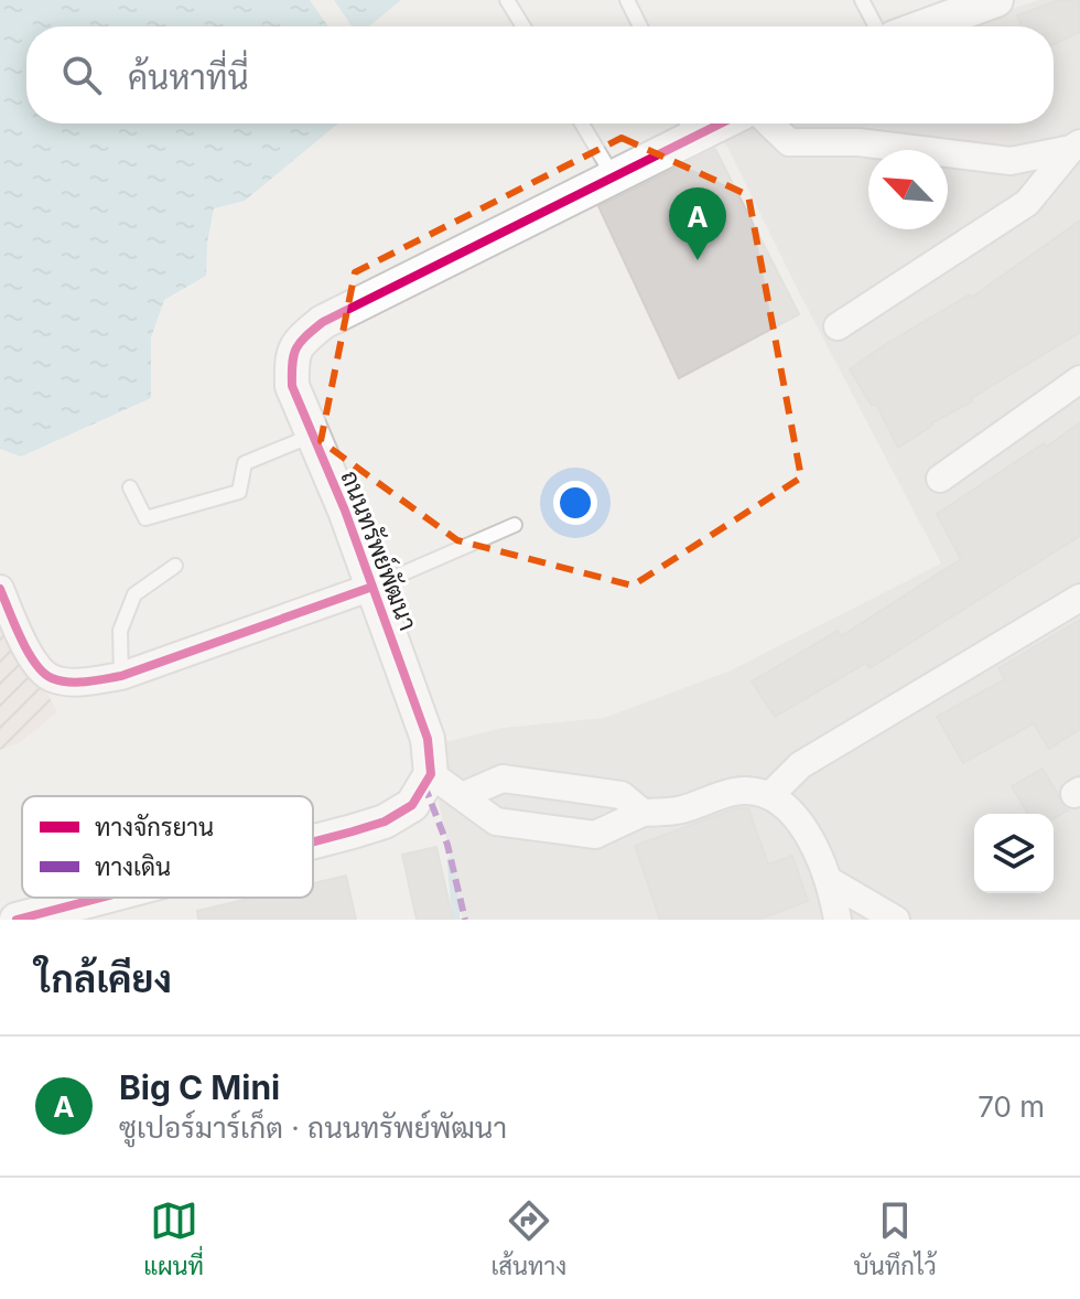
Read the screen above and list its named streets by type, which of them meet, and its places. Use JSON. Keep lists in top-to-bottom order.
{
  "streets": {
    "street": ["ถนนทรัพย์พัฒนา"]
  },
  "legend": ["ทางจักรยาน", "ทางเดิน"],
  "north": "top left",
  "page": {
    "search": "ค้นหาที่นี่",
    "pins": "A",
    "heading": "ใกล้เคียง",
    "list": [
      {
        "mark": "A",
        "name": "Big C Mini",
        "note": "ซูเปอร์มาร์เก็ต · ถนนทรัพย์พัฒนา",
        "value": "70 m"
      }
    ],
    "nav": ["แผนที่", "เส้นทาง", "บันทึกไว้"]
  }
}
